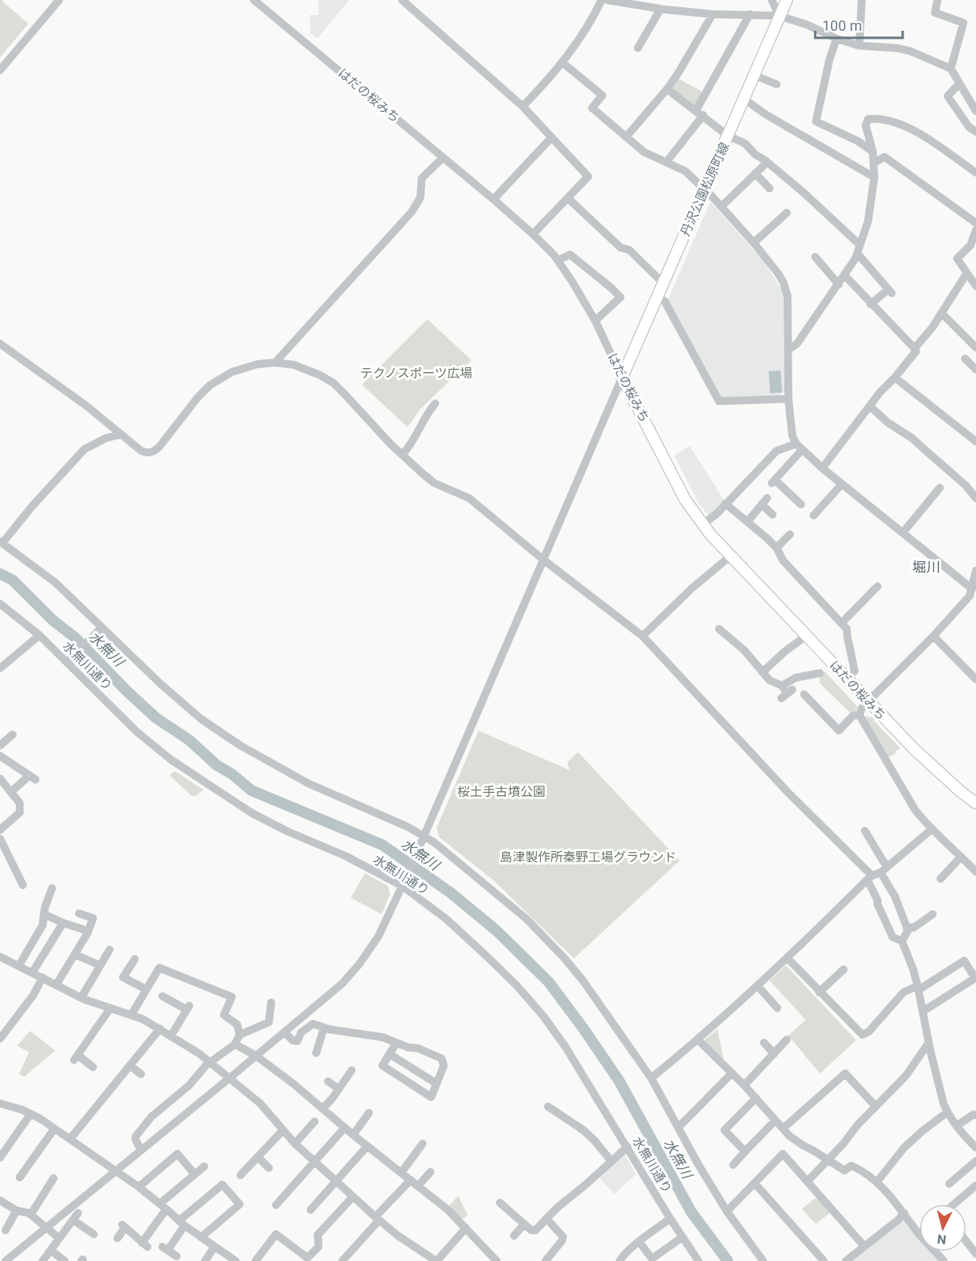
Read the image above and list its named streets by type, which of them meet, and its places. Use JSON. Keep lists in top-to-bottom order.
{
  "streets": {
    "main road": ["はだの桜みち", "丹沢公園松原町線"],
    "street": ["水無川通り"]
  },
  "crossings": [
    ["はだの桜みち", "丹沢公園松原町線"]
  ],
  "districts": ["堀川"],
  "water": ["水無川"],
  "parks": ["テクノスポーツ広場", "桜土手古墳公園", "島津製作所秦野工場グラウンド"],
  "scale_bar": "100 m",
  "north": "bottom"
}
